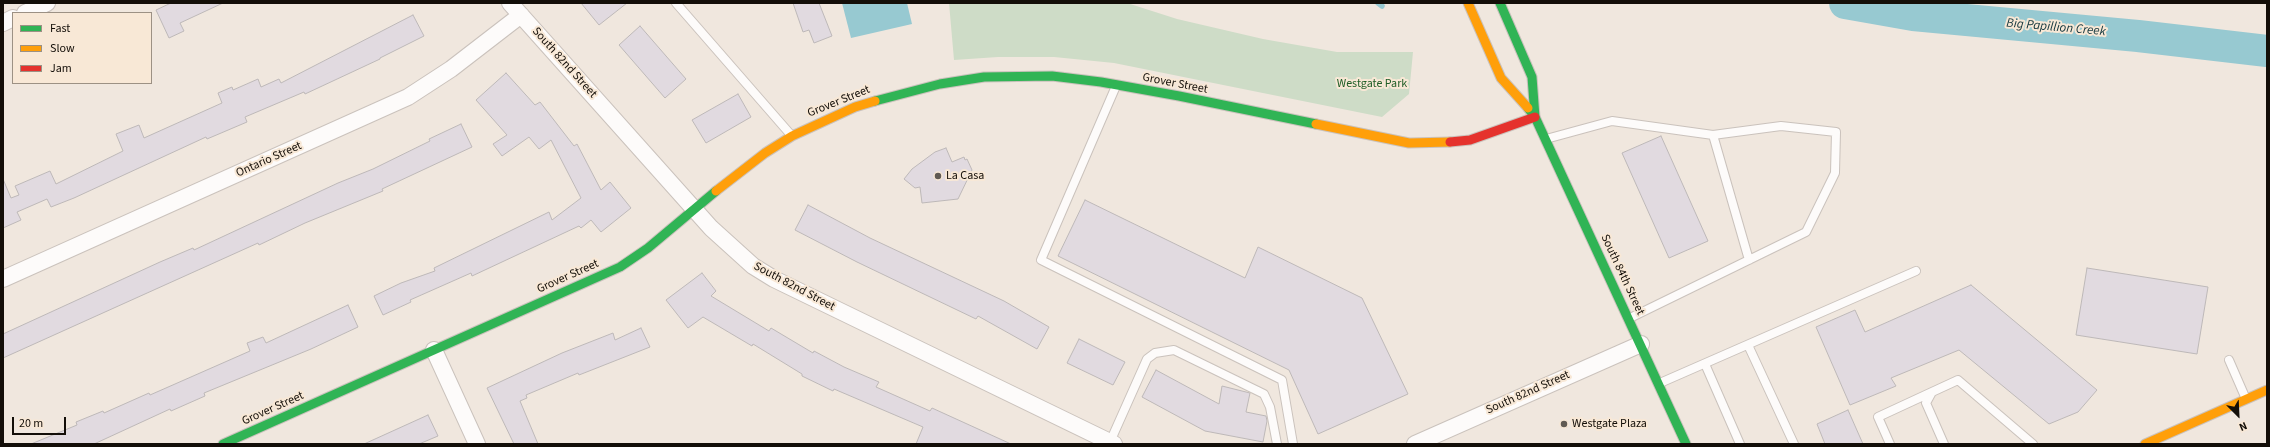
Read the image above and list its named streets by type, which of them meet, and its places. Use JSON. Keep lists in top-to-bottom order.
{
  "streets": {
    "street": [
      "South 82nd Street",
      "Grover Street",
      "Ontario Street",
      "South 84th Street"
    ]
  },
  "crossings": [
    ["South 82nd Street", "Grover Street"],
    ["South 82nd Street", "Ontario Street"],
    ["South 82nd Street", "South 84th Street"],
    ["Grover Street", "South 84th Street"]
  ],
  "water": ["Big Papillion Creek"],
  "parks": ["Westgate Park"],
  "places": ["La Casa", "Westgate Plaza"],
  "legend": ["Fast", "Slow", "Jam"],
  "scale_bar": "20 m",
  "north": "bottom right"
}
